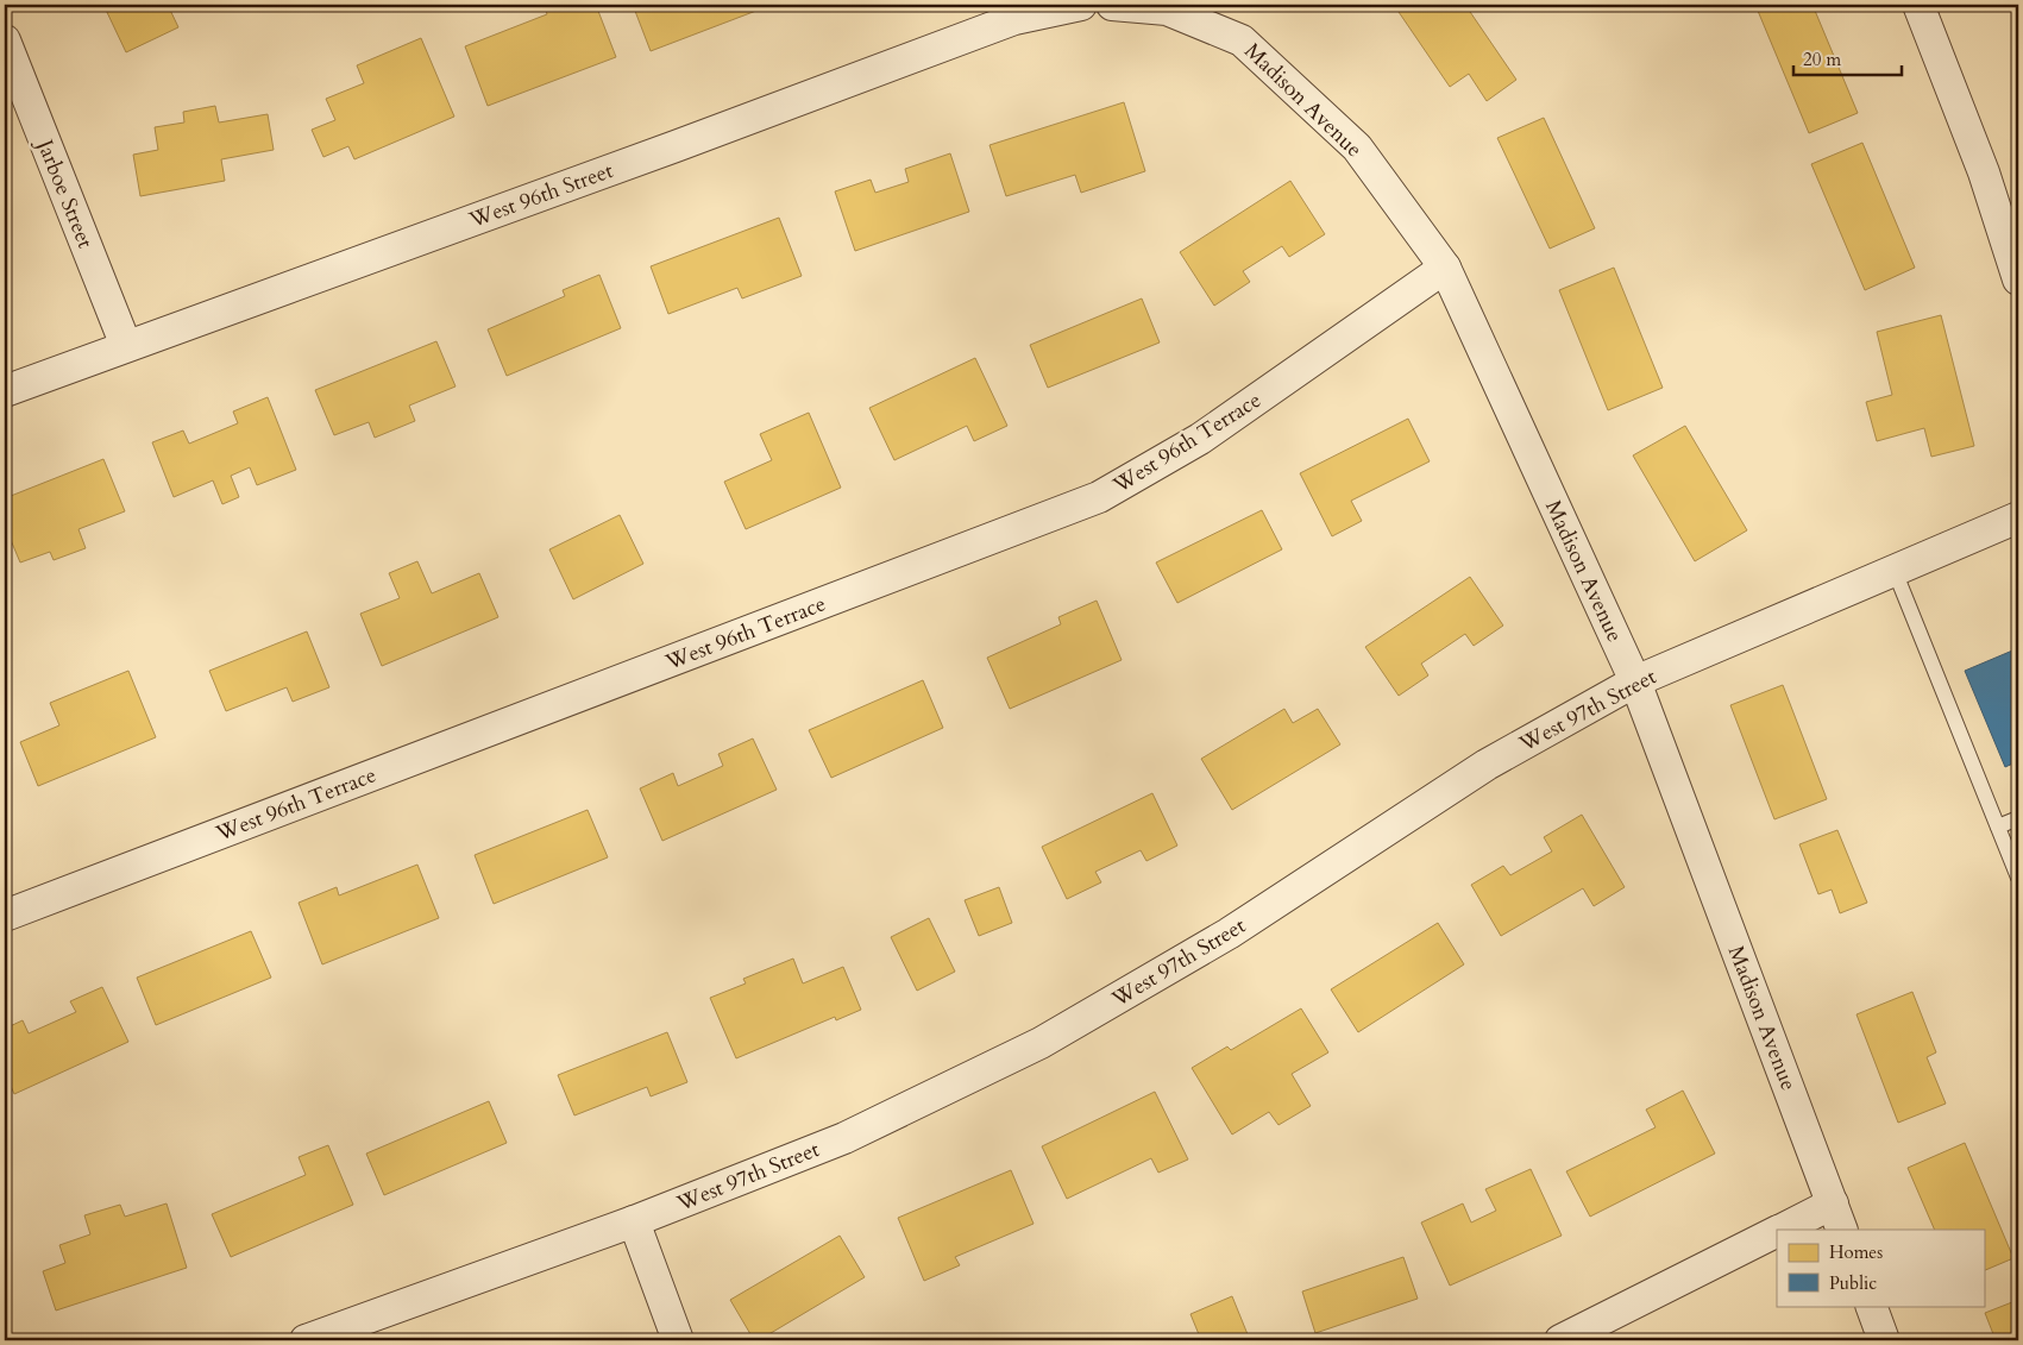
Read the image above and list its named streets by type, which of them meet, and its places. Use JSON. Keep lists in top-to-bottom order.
{
  "streets": {
    "street": [
      "Madison Avenue",
      "Jarboe Street",
      "West 96th Street",
      "West 96th Terrace",
      "West 97th Street"
    ]
  },
  "crossings": [
    ["Madison Avenue", "West 96th Terrace"],
    ["Madison Avenue", "West 97th Street"],
    ["Jarboe Street", "West 96th Street"]
  ],
  "legend": ["Homes", "Public"],
  "scale_bar": "20 m"
}
